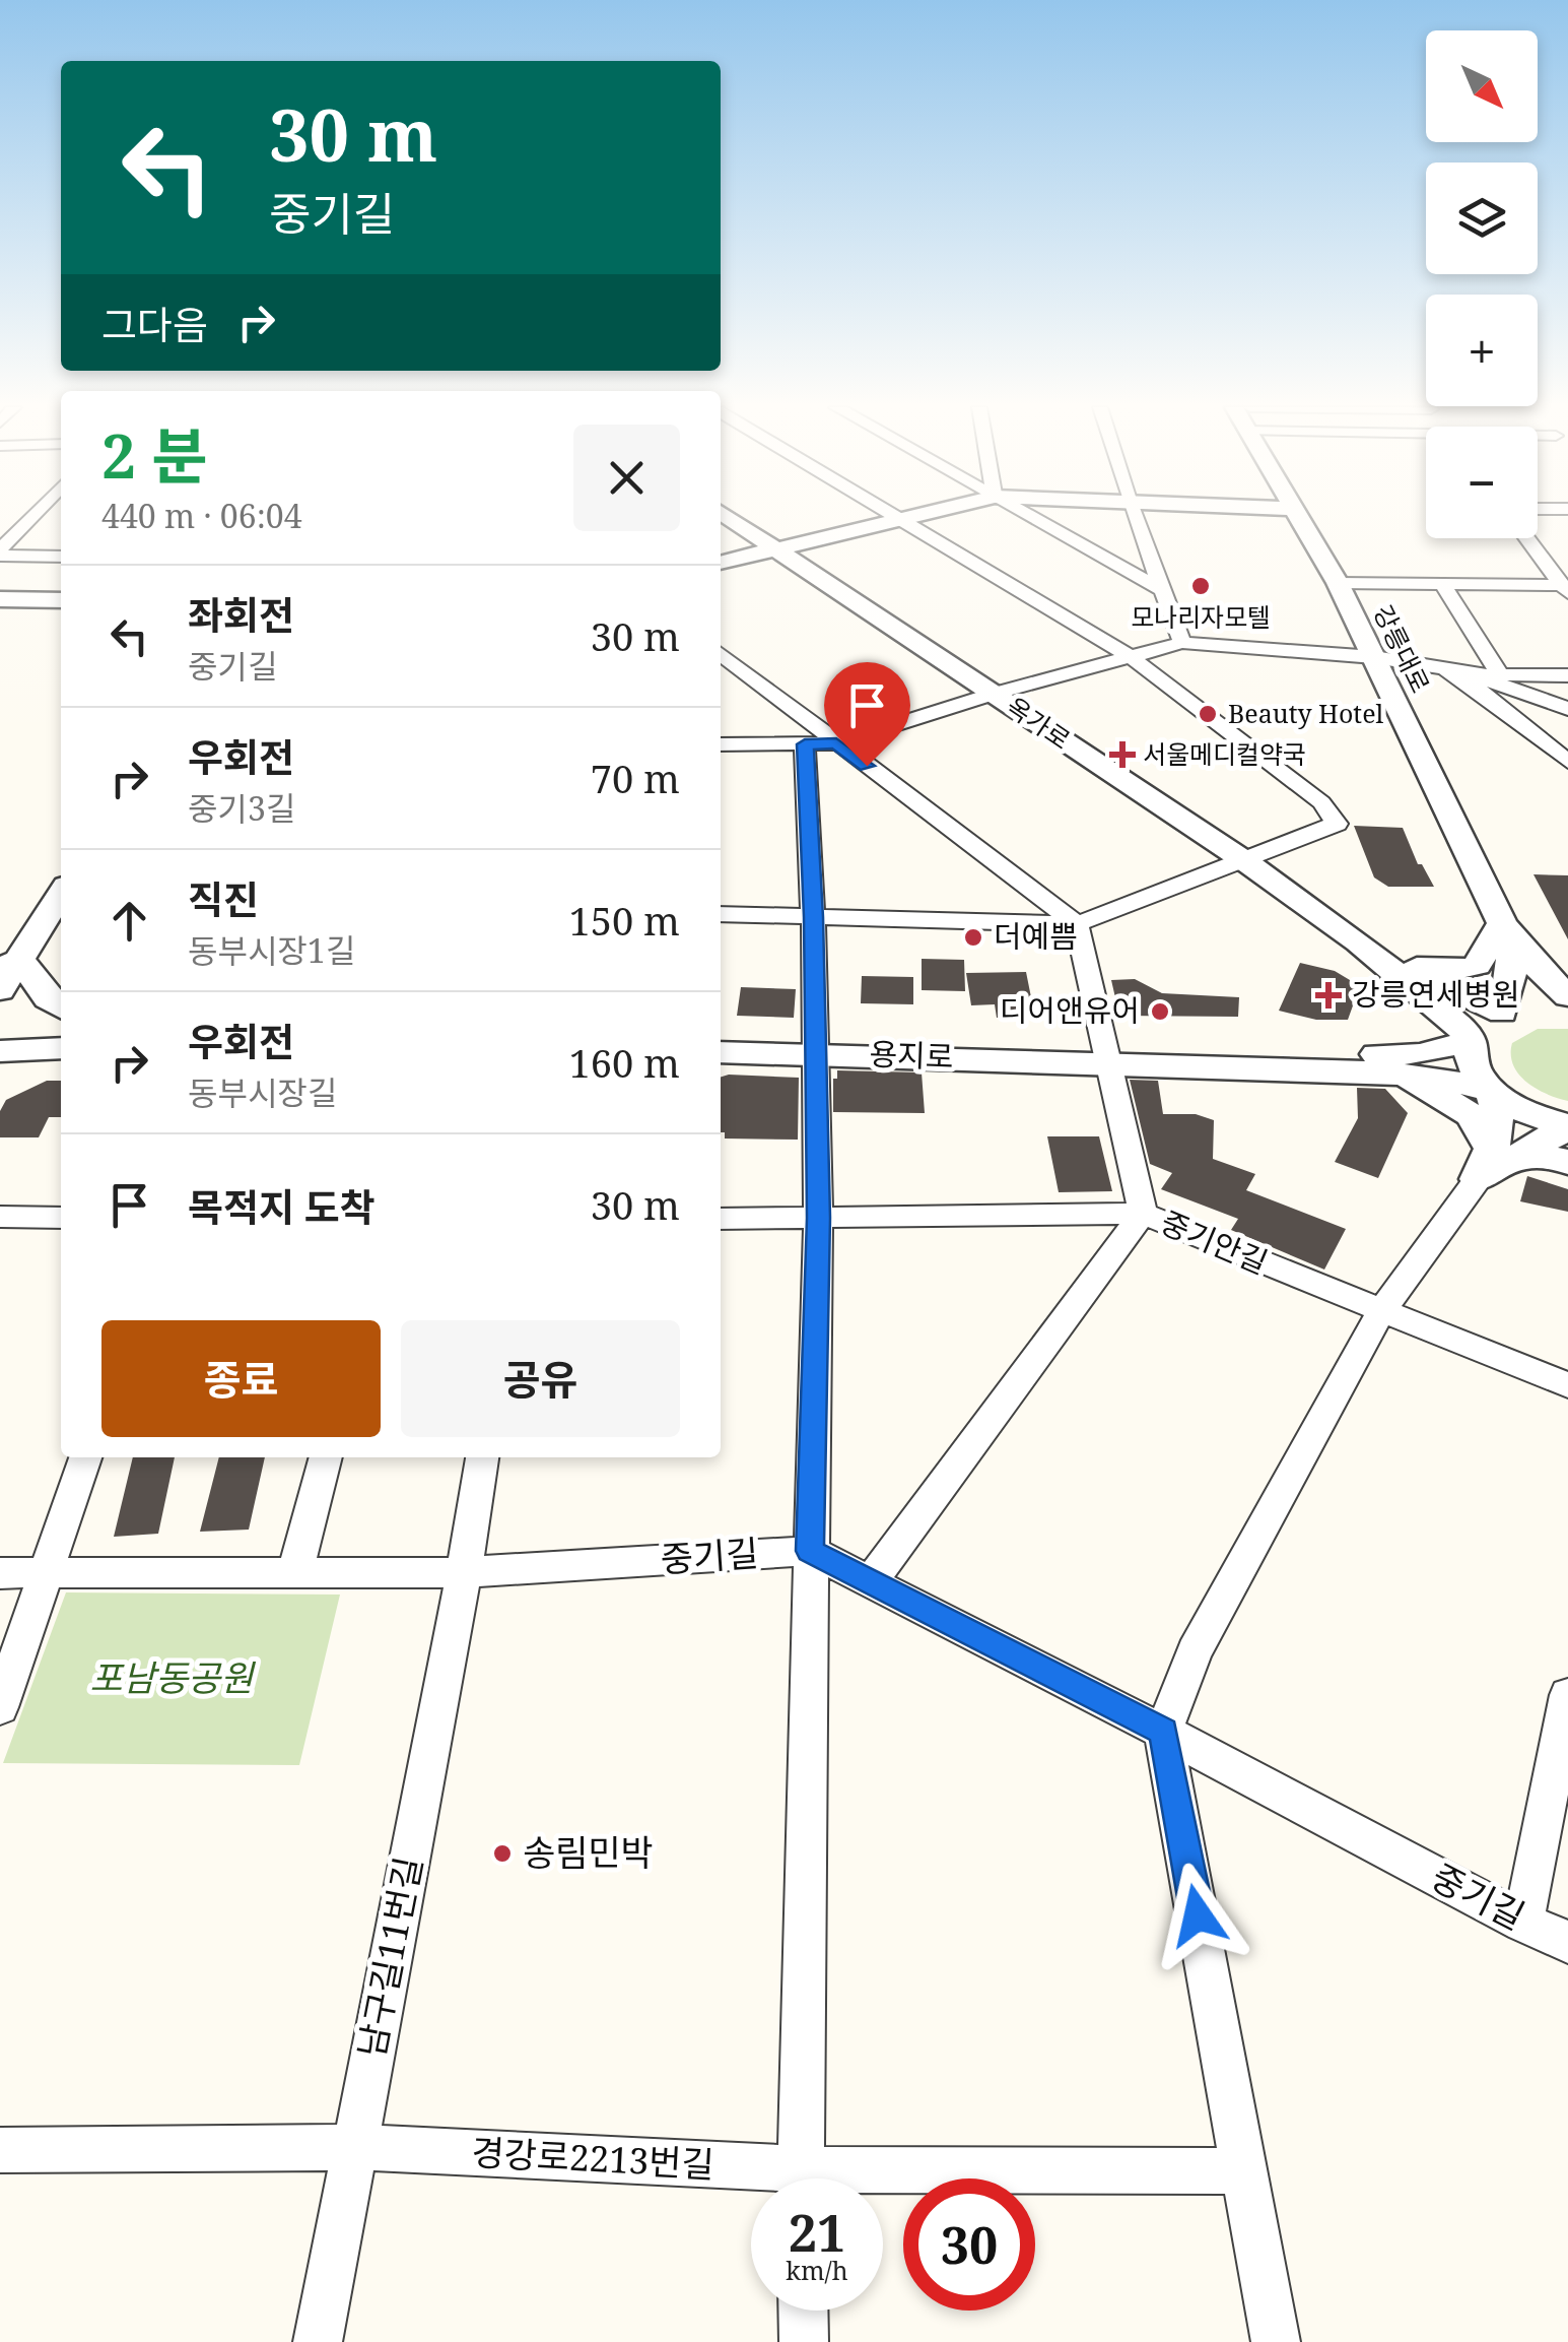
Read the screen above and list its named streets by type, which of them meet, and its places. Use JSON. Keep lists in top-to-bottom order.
{
  "streets": {
    "street": [
      "강릉대로",
      "옥가로",
      "용지로",
      "중기안길",
      "중기길",
      "남구길11번길",
      "경강로2213번길"
    ]
  },
  "crossings": [
    ["중기길", "남구길11번길"],
    ["남구길11번길", "경강로2213번길"]
  ],
  "parks": ["포남동공원"],
  "places": {
    "other": [
      "모나리자모텔",
      "Beauty Hotel",
      "더예쁨",
      "디어앤유어",
      "송림민박"
    ],
    "health": ["서울메디컬약국", "강릉연세병원"]
  },
  "north": "bottom right",
  "page": {
    "map_buttons": ["+", "−"],
    "turn": ["30 m", "중기길"],
    "then": "그다음",
    "heading": ["2 분", "440 m · 06:04"],
    "list": [
      {
        "name": "좌회전",
        "note": "중기길",
        "value": "30 m"
      },
      {
        "name": "우회전",
        "note": "중기3길",
        "value": "70 m"
      },
      {
        "name": "직진",
        "note": "동부시장1길",
        "value": "150 m"
      },
      {
        "name": "우회전",
        "note": "동부시장길",
        "value": "160 m"
      },
      {
        "name": "목적지 도착",
        "value": "30 m"
      }
    ],
    "buttons": ["종료", "공유"],
    "speed": "21 km/h",
    "limit": "30"
  }
}
